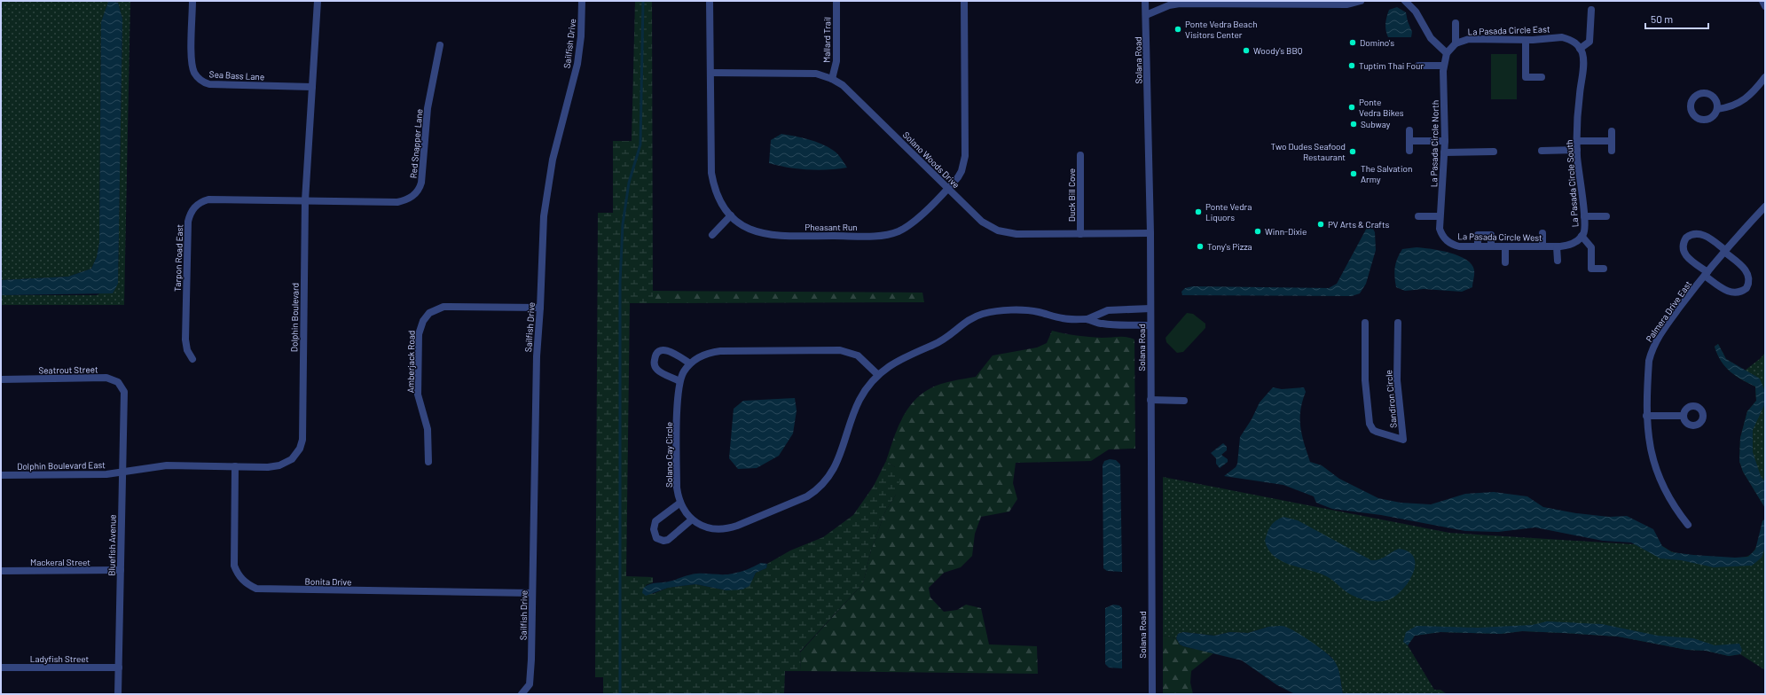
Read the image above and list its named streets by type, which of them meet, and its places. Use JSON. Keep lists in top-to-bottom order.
{
  "streets": {
    "street": [
      "La Pasada Circle East",
      "Mallard Trail",
      "Sailfish Drive",
      "Solana Road",
      "Sea Bass Lane",
      "Red Snapper Lane",
      "La Pasada Circle North",
      "Solano Woods Drive",
      "La Pasada Circle South",
      "Duck Bill Cove",
      "Pheasant Run",
      "La Pasada Circle West",
      "Tarpon Road East",
      "Palmera Drive East",
      "Dolphin Boulevard",
      "Amberjack Road",
      "Seatrout Street",
      "Sandiron Circle",
      "Solano Cay Circle",
      "Dolphin Boulevard East",
      "Bluefish Avenue",
      "Mackeral Street",
      "Bonita Drive",
      "Ladyfish Street"
    ]
  },
  "crossings": [
    ["La Pasada Circle East", "La Pasada Circle South"],
    ["Mallard Trail", "Solano Woods Drive"],
    ["Sailfish Drive", "Amberjack Road"],
    ["Sailfish Drive", "Bonita Drive"],
    ["Solana Road", "Solano Woods Drive"],
    ["Solana Road", "Solano Cay Circle"],
    ["Sea Bass Lane", "Dolphin Boulevard"],
    ["Red Snapper Lane", "Tarpon Road East"],
    ["Red Snapper Lane", "Dolphin Boulevard"],
    ["La Pasada Circle North", "La Pasada Circle West"],
    ["Solano Woods Drive", "Duck Bill Cove"],
    ["Solano Woods Drive", "Pheasant Run"],
    ["La Pasada Circle South", "La Pasada Circle West"],
    ["Tarpon Road East", "Dolphin Boulevard"],
    ["Dolphin Boulevard", "Dolphin Boulevard East"],
    ["Dolphin Boulevard", "Bluefish Avenue"],
    ["Dolphin Boulevard", "Bonita Drive"],
    ["Seatrout Street", "Bluefish Avenue"],
    ["Dolphin Boulevard East", "Bluefish Avenue"],
    ["Bluefish Avenue", "Mackeral Street"],
    ["Bluefish Avenue", "Ladyfish Street"]
  ],
  "places": [
    "Ponte Vedra Beach Visitors Center",
    "Domino's",
    "Woody's BBQ",
    "Tuptim Thai Four",
    "Ponte Vedra Bikes",
    "Subway",
    "Two Dudes Seafood Restaurant",
    "The Salvation Army",
    "Ponte Vedra Liquors",
    "PV Arts & Crafts",
    "Winn-Dixie",
    "Tony's Pizza"
  ],
  "scale_bar": "50 m"
}
